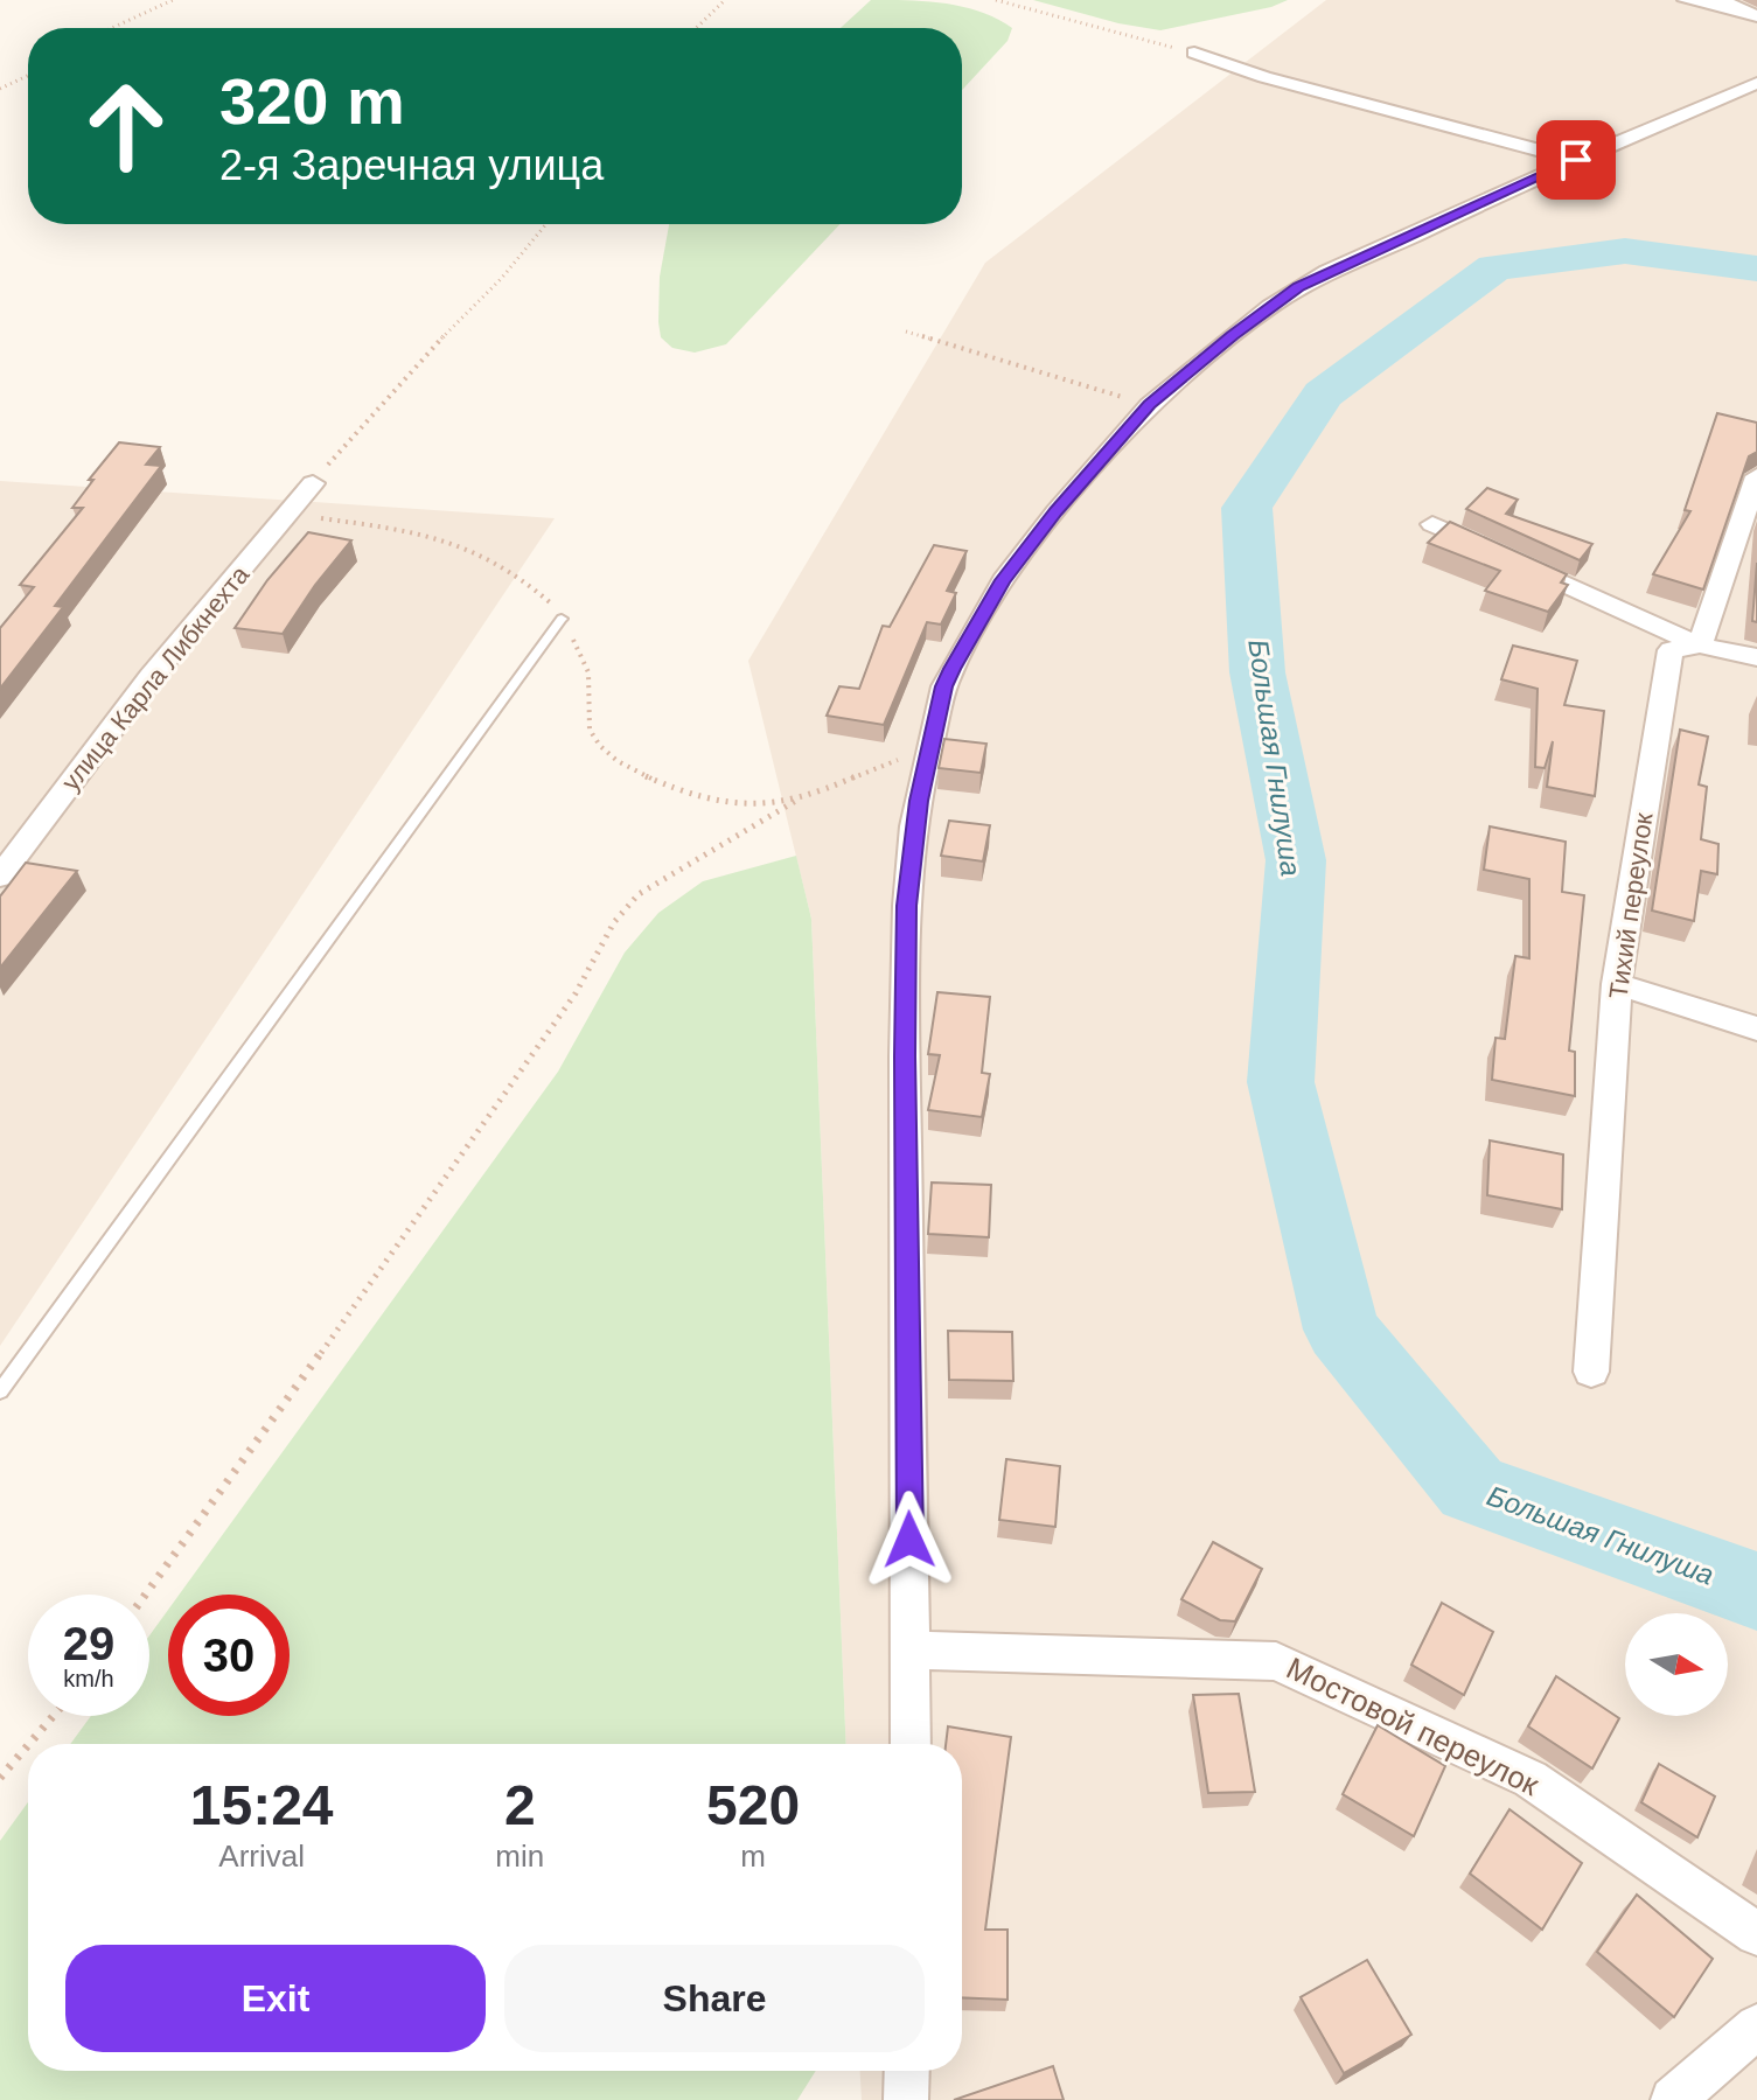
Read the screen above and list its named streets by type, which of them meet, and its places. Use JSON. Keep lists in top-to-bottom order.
{
  "streets": {
    "street": ["улица Карла Либкнехта", "Тихий переулок", "Мостовой переулок"]
  },
  "water": ["Большая Гнилуша"],
  "north": "right",
  "page": {
    "turn": ["320 m", "2-я Заречная улица"],
    "speed": "29 km/h",
    "limit": "30",
    "eta": [
      "15:24",
      "Arrival",
      "2",
      "min",
      "520",
      "m"
    ],
    "buttons": ["Exit", "Share"]
  }
}
